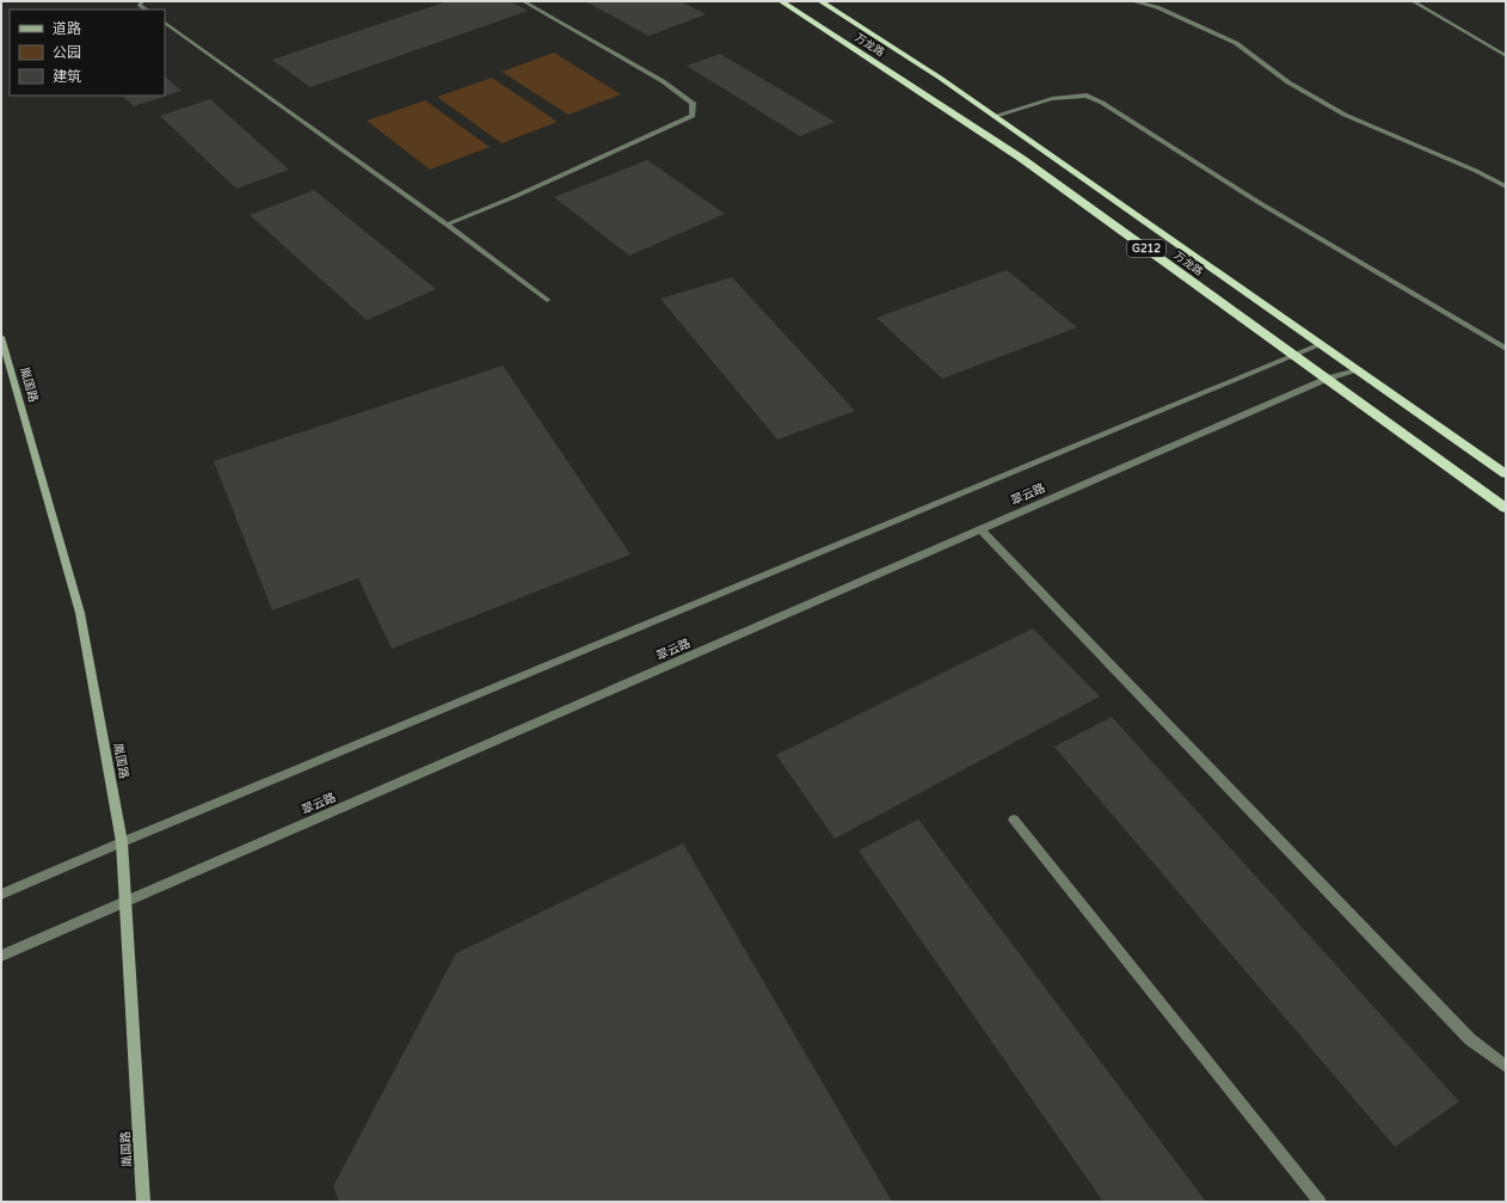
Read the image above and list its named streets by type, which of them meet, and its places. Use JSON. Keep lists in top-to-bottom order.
{
  "streets": {
    "highway": ["万龙路", "G212"],
    "main road": ["胤国路"],
    "street": ["翠云路"]
  },
  "crossings": [
    ["万龙路", "翠云路"],
    ["胤国路", "翠云路"]
  ],
  "legend": ["道路", "公园", "建筑"]
}
